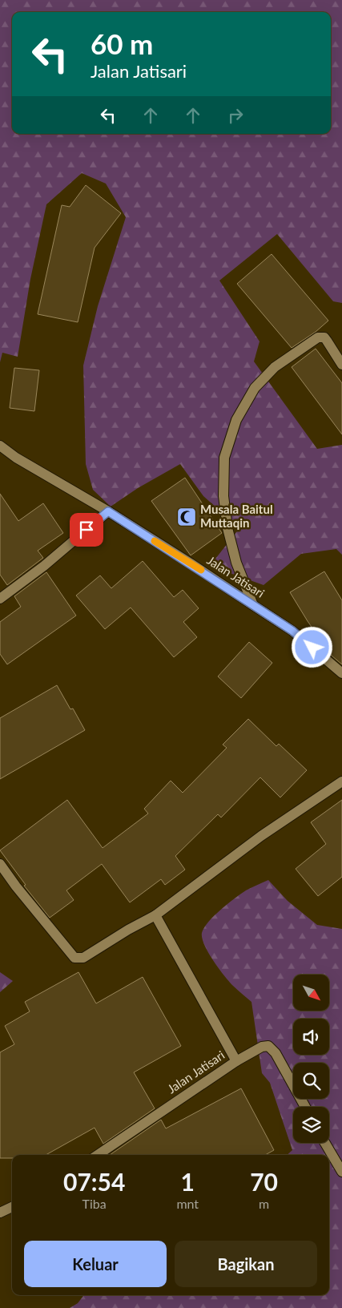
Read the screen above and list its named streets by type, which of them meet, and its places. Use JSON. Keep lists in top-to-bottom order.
{
  "streets": {
    "street": ["Jalan Jatisari"]
  },
  "places": {
    "mosque": ["Musala Baitul Muttaqin"]
  },
  "north": "bottom right",
  "page": {
    "turn": ["60 m", "Jalan Jatisari"],
    "eta": [
      "07:54",
      "Tiba",
      "1",
      "mnt",
      "70",
      "m"
    ],
    "buttons": ["Keluar", "Bagikan"]
  }
}
